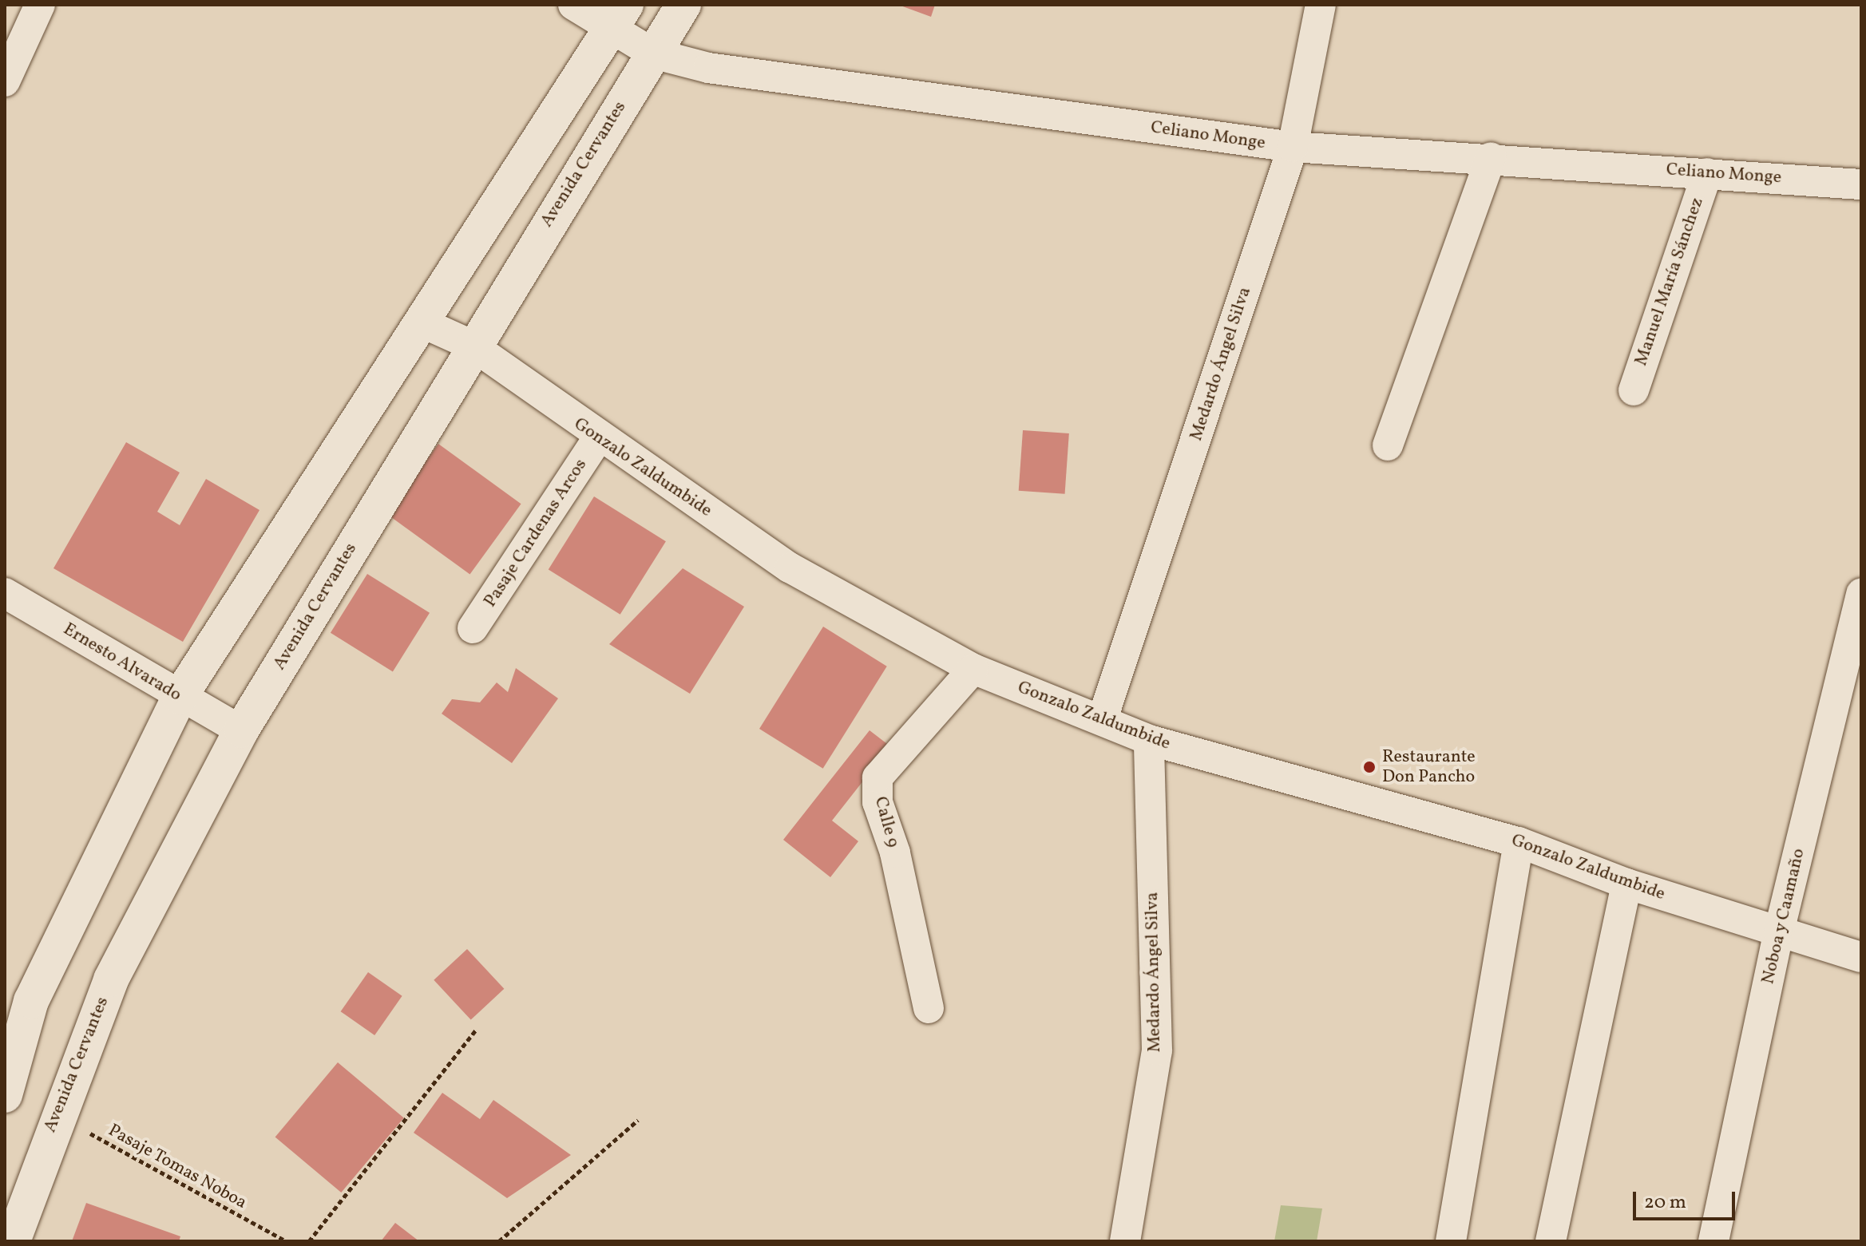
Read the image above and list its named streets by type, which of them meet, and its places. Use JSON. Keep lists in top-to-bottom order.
{
  "streets": {
    "street": [
      "Celiano Monge",
      "Avenida Cervantes",
      "Manuel María Sánchez",
      "Medardo Ángel Silva",
      "Gonzalo Zaldumbide",
      "Pasaje Cardenas Arcos",
      "Ernesto Alvarado",
      "Calle 9",
      "Noboa y Caamaño"
    ],
    "path": ["Pasaje Tomas Noboa"]
  },
  "crossings": [
    ["Celiano Monge", "Avenida Cervantes"],
    ["Celiano Monge", "Manuel María Sánchez"],
    ["Celiano Monge", "Medardo Ángel Silva"],
    ["Avenida Cervantes", "Gonzalo Zaldumbide"],
    ["Avenida Cervantes", "Ernesto Alvarado"],
    ["Avenida Cervantes", "Pasaje Tomas Noboa"],
    ["Medardo Ángel Silva", "Gonzalo Zaldumbide"],
    ["Gonzalo Zaldumbide", "Pasaje Cardenas Arcos"],
    ["Gonzalo Zaldumbide", "Calle 9"],
    ["Gonzalo Zaldumbide", "Noboa y Caamaño"]
  ],
  "places": ["Restaurante Don Pancho"],
  "scale_bar": "20 m"
}
